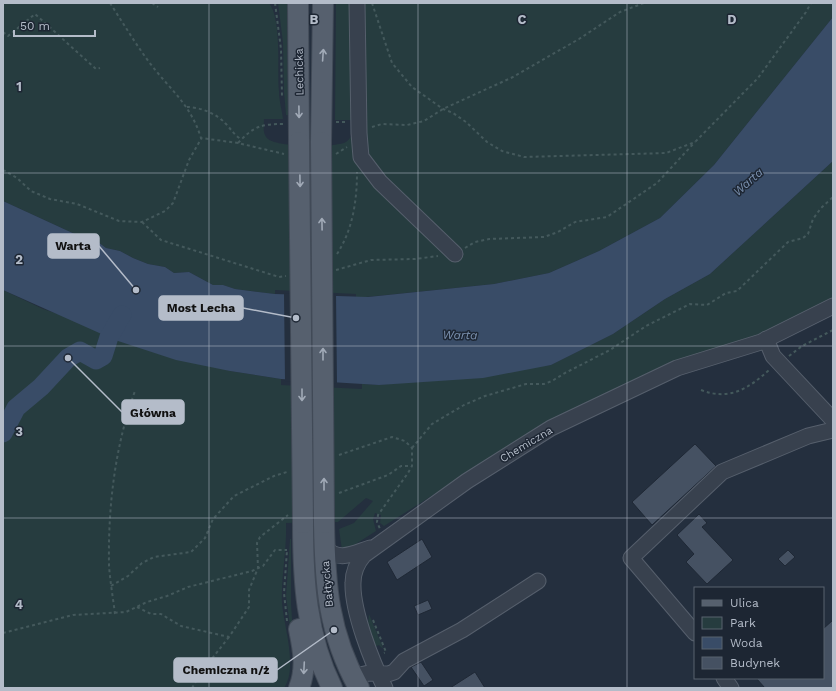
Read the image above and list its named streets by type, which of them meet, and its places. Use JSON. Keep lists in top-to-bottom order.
{
  "streets": {
    "main road": ["Lechicka", "Bałtycka"],
    "street": ["Chemiczna"]
  },
  "crossings": [
    ["Lechicka", "Bałtycka"]
  ],
  "water": ["Warta"],
  "places": [
    "Warta",
    "Most Lecha",
    "Główna",
    "Chemiczna n/ż"
  ],
  "legend": [
    "Ulica",
    "Park",
    "Woda",
    "Budynek"
  ],
  "scale_bar": "50 m",
  "grid": {
    "columns": ["B", "C", "D"],
    "rows": [
      "1",
      "2",
      "3",
      "4"
    ]
  }
}
